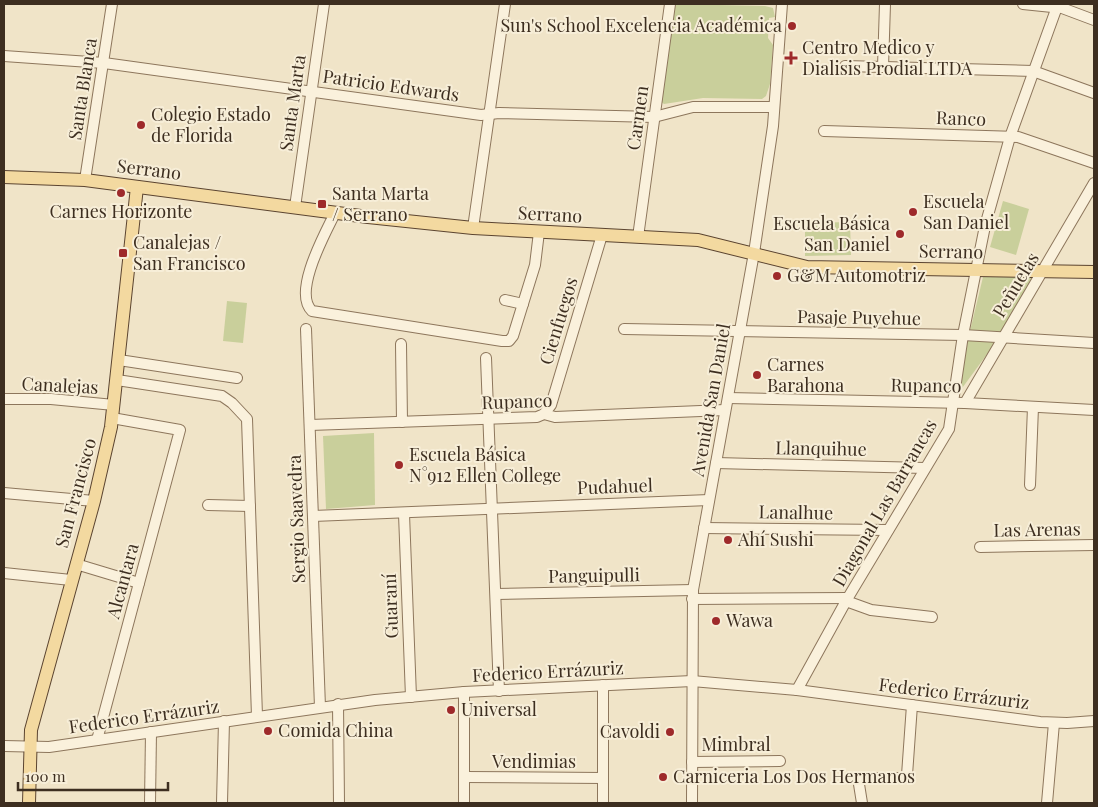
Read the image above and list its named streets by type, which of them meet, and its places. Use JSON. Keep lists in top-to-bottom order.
{
  "streets": {
    "main road": ["Serrano", "San Francisco"],
    "street": [
      "Patricio Edwards",
      "Santa Blanca",
      "Santa Marta",
      "Carmen",
      "Ranco",
      "Peñuelas",
      "Pasaje Puyehue",
      "Cienfuegos",
      "Canalejas",
      "Rupanco",
      "Avenida San Daniel",
      "Llanquihue",
      "Pudahuel",
      "Diagonal Las Barrancas",
      "Lanalhue",
      "Sergio Saavedra",
      "Las Arenas",
      "Panguipulli",
      "Alcantara",
      "Guaraní",
      "Federico Errázuriz",
      "Mimbral",
      "Vendimias"
    ]
  },
  "crossings": [
    ["Patricio Edwards", "Santa Blanca"],
    ["Patricio Edwards", "Santa Marta"],
    ["Patricio Edwards", "Carmen"],
    ["Patricio Edwards", "Avenida San Daniel"],
    ["Santa Blanca", "Serrano"],
    ["Santa Marta", "Serrano"],
    ["Carmen", "Serrano"],
    ["Ranco", "Diagonal Las Barrancas"],
    ["Serrano", "Peñuelas"],
    ["Serrano", "Cienfuegos"],
    ["Serrano", "Avenida San Daniel"],
    ["Serrano", "San Francisco"],
    ["Serrano", "Diagonal Las Barrancas"],
    ["Peñuelas", "Pasaje Puyehue"],
    ["Peñuelas", "Rupanco"],
    ["Pasaje Puyehue", "Avenida San Daniel"],
    ["Pasaje Puyehue", "Diagonal Las Barrancas"],
    ["Cienfuegos", "Rupanco"],
    ["Canalejas", "San Francisco"],
    ["Canalejas", "Alcantara"],
    ["Rupanco", "Avenida San Daniel"],
    ["Rupanco", "Diagonal Las Barrancas"],
    ["Rupanco", "Sergio Saavedra"],
    ["Avenida San Daniel", "Llanquihue"],
    ["Avenida San Daniel", "Pudahuel"],
    ["Avenida San Daniel", "Lanalhue"],
    ["Avenida San Daniel", "Panguipulli"],
    ["Avenida San Daniel", "Federico Errázuriz"],
    ["Avenida San Daniel", "Mimbral"],
    ["Llanquihue", "Diagonal Las Barrancas"],
    ["Pudahuel", "Sergio Saavedra"],
    ["Pudahuel", "Guaraní"],
    ["San Francisco", "Federico Errázuriz"],
    ["Diagonal Las Barrancas", "Lanalhue"],
    ["Diagonal Las Barrancas", "Panguipulli"],
    ["Diagonal Las Barrancas", "Federico Errázuriz"],
    ["Sergio Saavedra", "Federico Errázuriz"],
    ["Alcantara", "Federico Errázuriz"],
    ["Guaraní", "Federico Errázuriz"]
  ],
  "places": {
    "other": [
      "Sun's School Excelencia Académica",
      "Colegio Estado de Florida",
      "Carnes Horizonte",
      "Escuela San Daniel",
      "Escuela Básica San Daniel",
      "G&M Automotriz",
      "Carnes Barahona",
      "Escuela Básica N°912 Ellen College",
      "Ahí Sushi",
      "Wawa",
      "Universal",
      "Comida China",
      "Cavoldi",
      "Carniceria Los Dos Hermanos"
    ],
    "health": ["Centro Medico y Dialisis Prodial LTDA"],
    "transit": ["Santa Marta / Serrano", "Canalejas / San Francisco"]
  },
  "scale_bar": "100 m"
}
